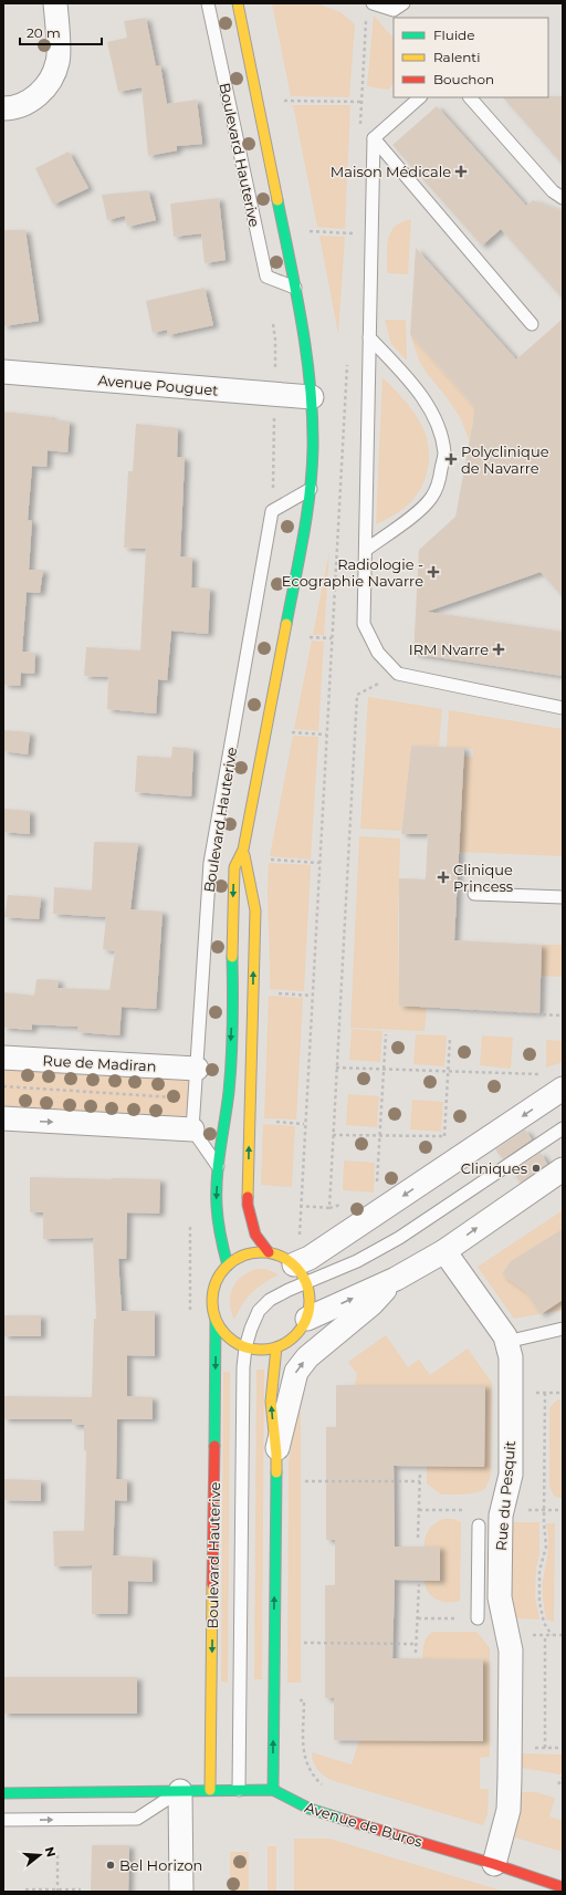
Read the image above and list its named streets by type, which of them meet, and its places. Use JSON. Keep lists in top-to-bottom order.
{
  "streets": {
    "street": [
      "Boulevard Hauterive",
      "Avenue Pouguet",
      "Rue de Madiran",
      "Rue du Pesquit",
      "Avenue de Buros"
    ]
  },
  "crossings": [
    ["Boulevard Hauterive", "Avenue Pouguet"],
    ["Boulevard Hauterive", "Rue de Madiran"],
    ["Boulevard Hauterive", "Avenue de Buros"],
    ["Rue du Pesquit", "Avenue de Buros"]
  ],
  "places": {
    "health": [
      "Maison Médicale",
      "Polyclinique de Navarre",
      "Radiologie - Ecographie Navarre",
      "IRM Nvarre",
      "Clinique Princess"
    ],
    "other": ["Cliniques", "Bel Horizon"]
  },
  "legend": ["Fluide", "Ralenti", "Bouchon"],
  "scale_bar": "20 m",
  "north": "right"
}
